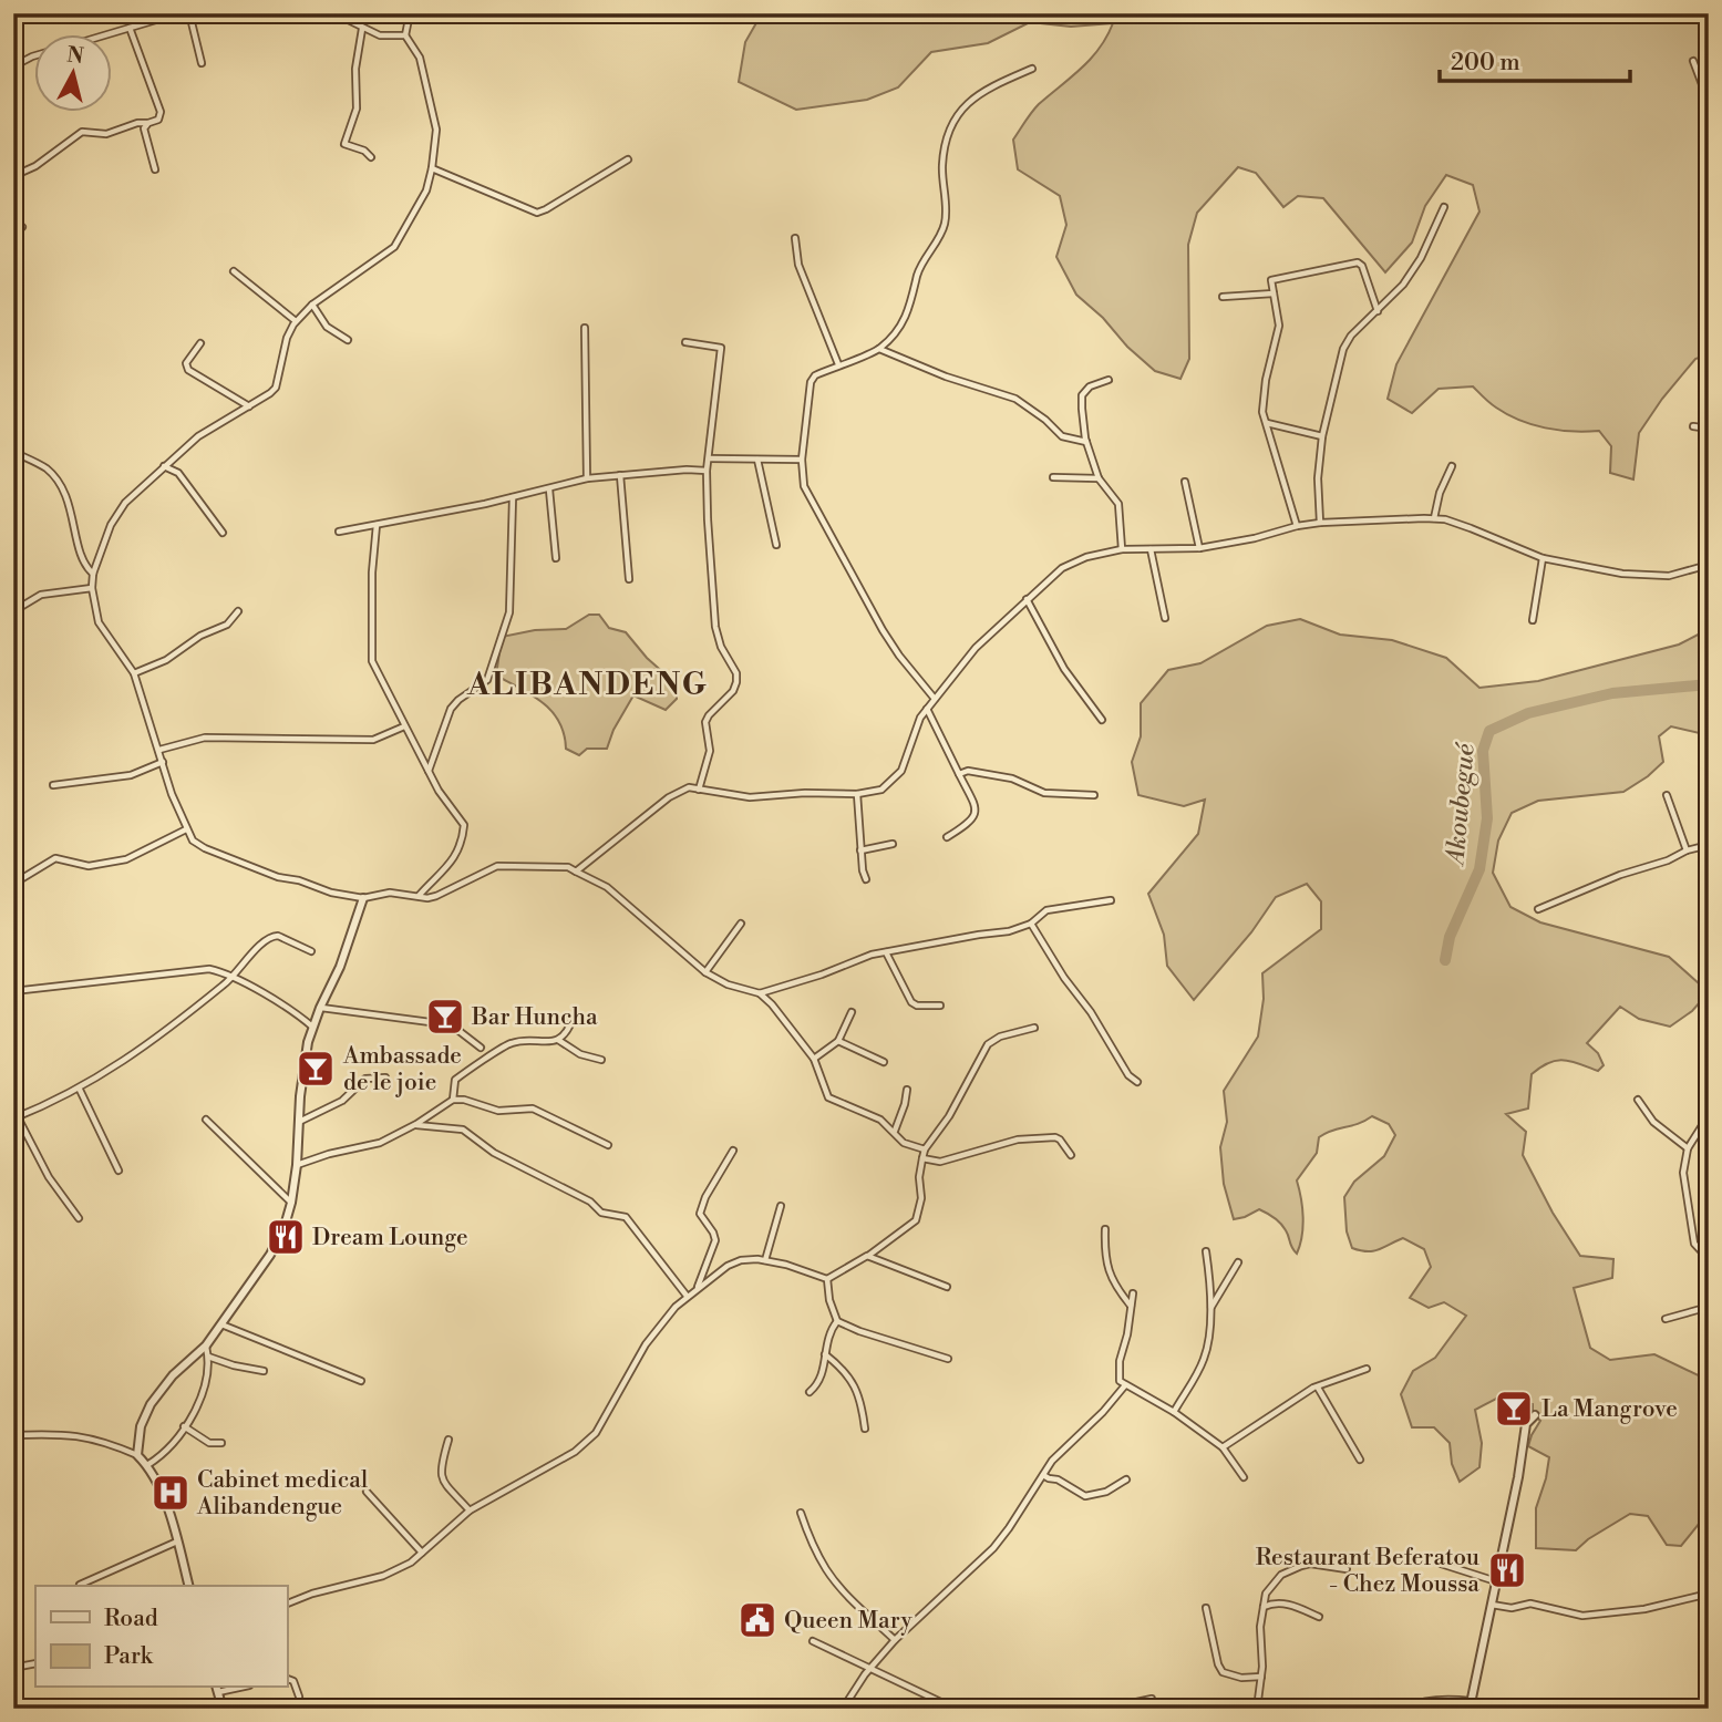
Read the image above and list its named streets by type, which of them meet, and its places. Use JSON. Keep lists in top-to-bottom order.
{
  "districts": ["ALIBANDENG"],
  "water": ["Akoubegué"],
  "places": {
    "bar": ["Bar Huncha", "Ambassade de le joie", "La Mangrove"],
    "restaurant": ["Dream Lounge", "Restaurant Beferatou - Chez Moussa"],
    "hospital": ["Cabinet medical Alibandengue"],
    "public building": ["Queen Mary"]
  },
  "legend": ["Road", "Park"],
  "scale_bar": "200 m",
  "north": "top"
}
